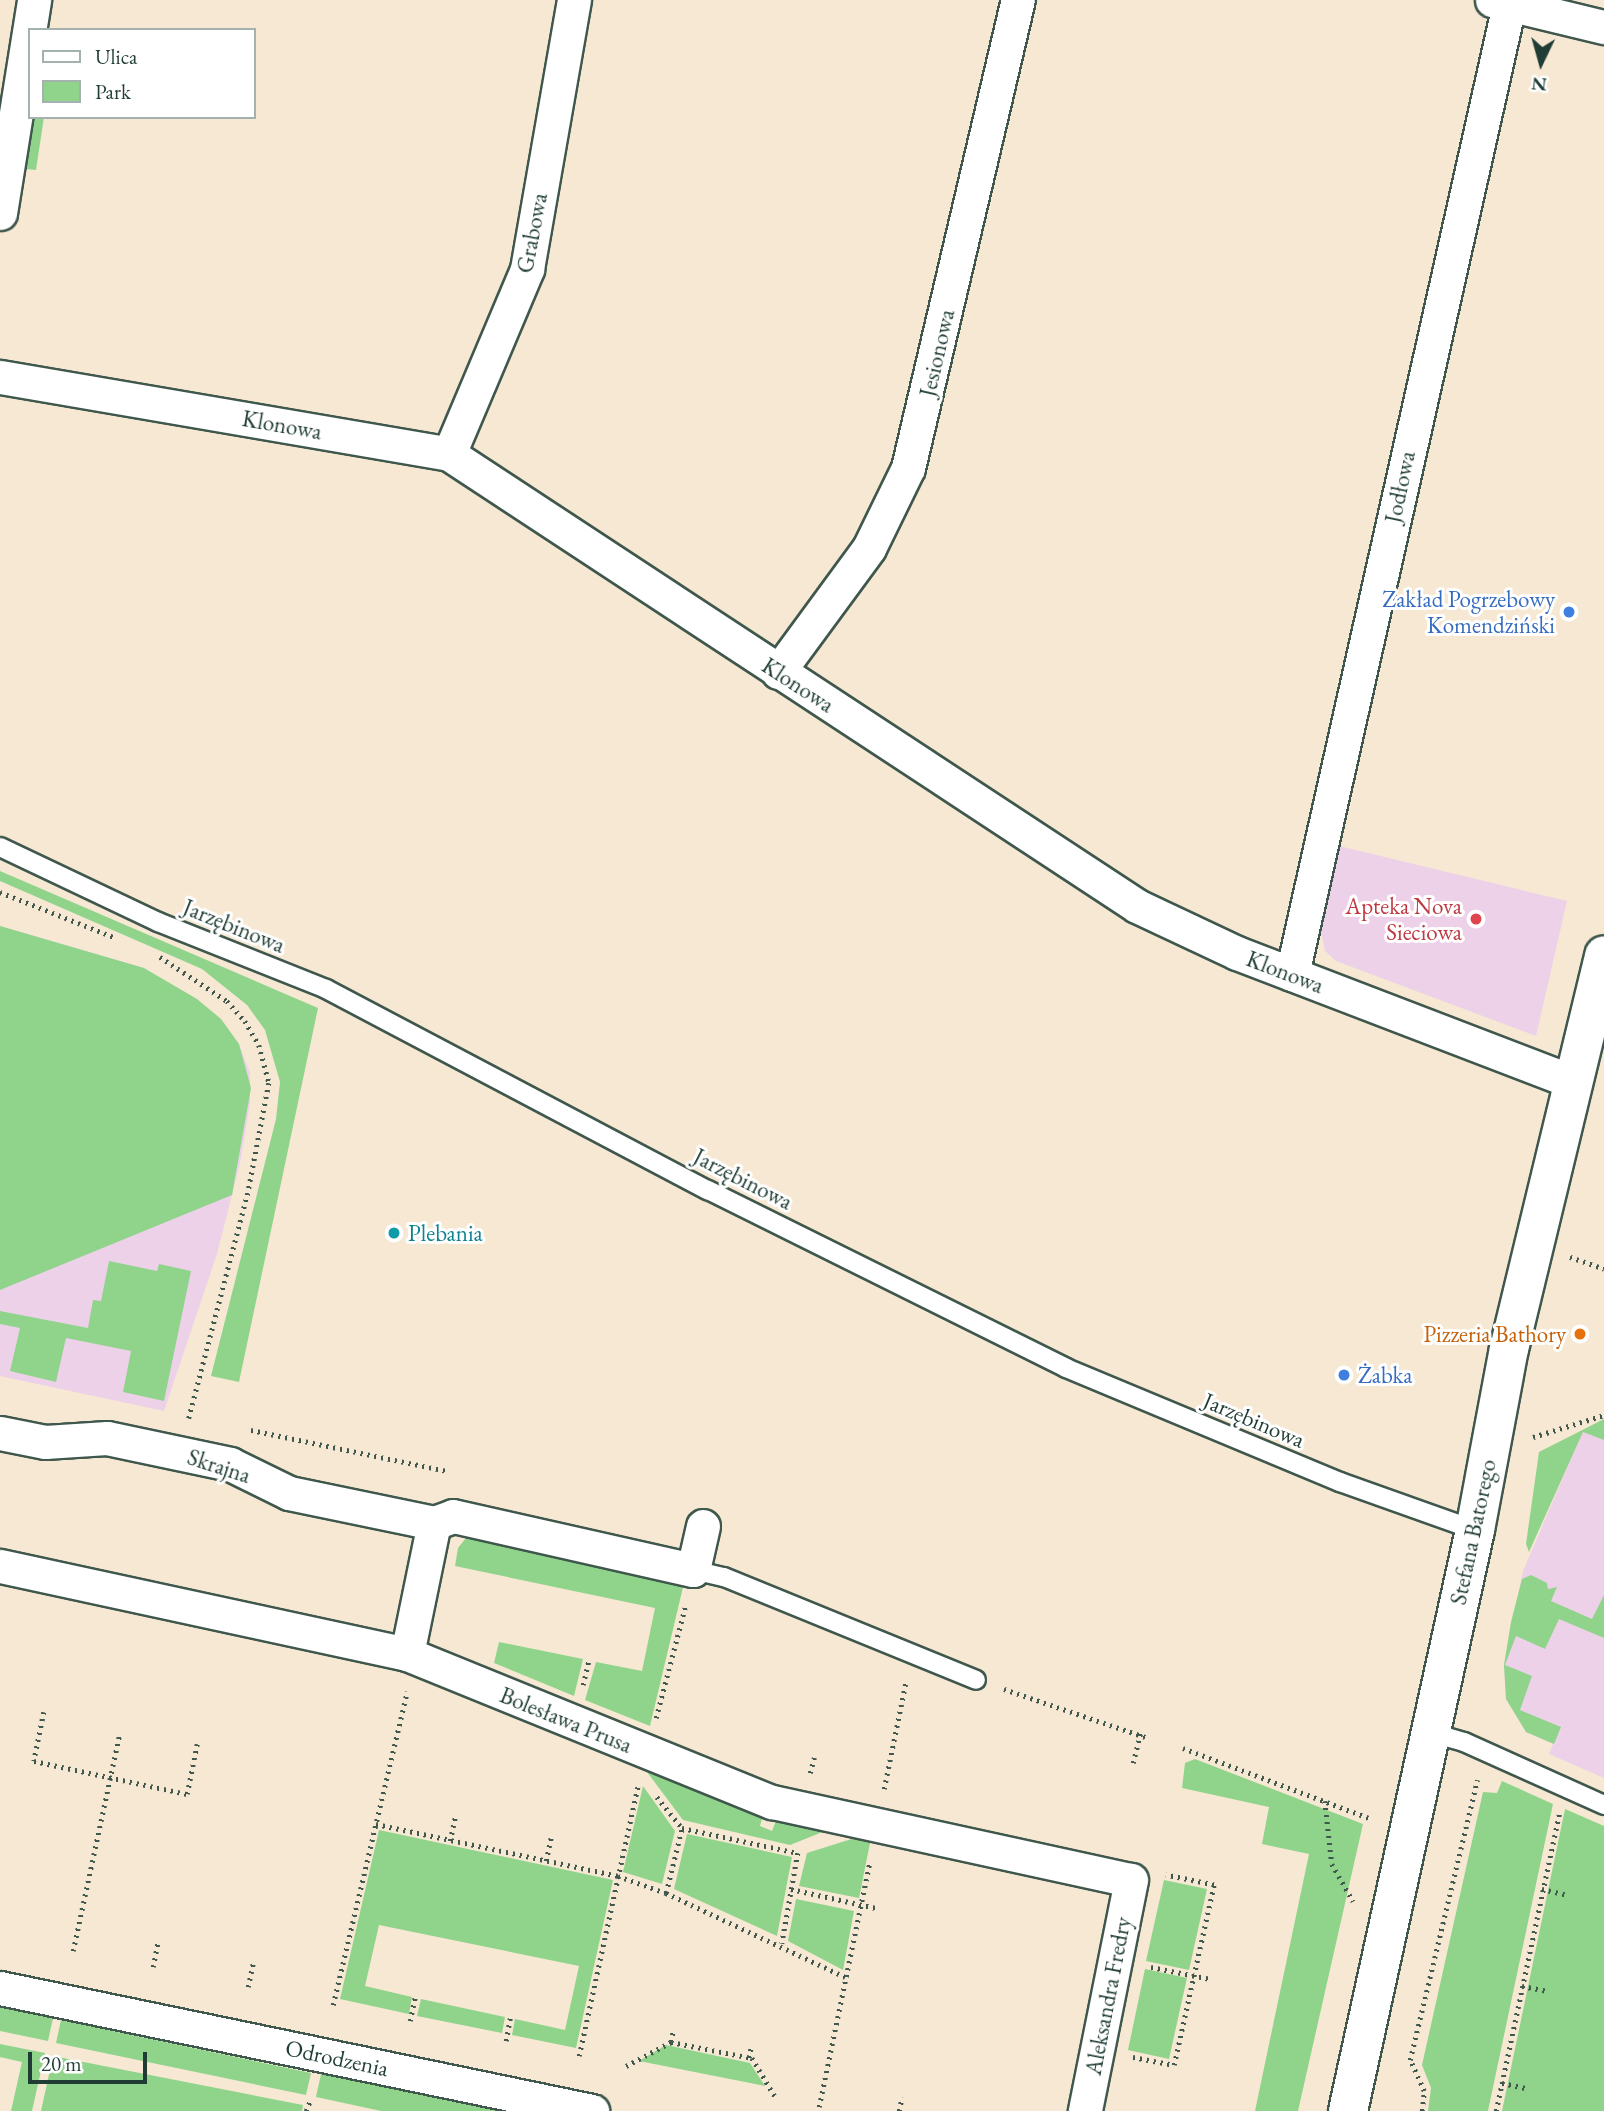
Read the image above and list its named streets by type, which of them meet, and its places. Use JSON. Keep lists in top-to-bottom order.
{
  "streets": {
    "street": [
      "Grabowa",
      "Jesionowa",
      "Klonowa",
      "Jodłowa",
      "Skrajna",
      "Stefana Batorego",
      "Bolesława Prusa",
      "Aleksandra Fredry",
      "Odrodzenia"
    ],
    "lane": ["Jarzębinowa"]
  },
  "crossings": [
    ["Grabowa", "Klonowa"],
    ["Jesionowa", "Klonowa"],
    ["Klonowa", "Jodłowa"],
    ["Klonowa", "Stefana Batorego"],
    ["Jarzębinowa", "Stefana Batorego"],
    ["Bolesława Prusa", "Aleksandra Fredry"]
  ],
  "places": [
    "Zakład Pogrzebowy Komendziński",
    "Apteka Nova Sieciowa",
    "Plebania",
    "Pizzeria Bathory",
    "Żabka"
  ],
  "legend": ["Ulica", "Park"],
  "scale_bar": "20 m",
  "north": "bottom"
}
